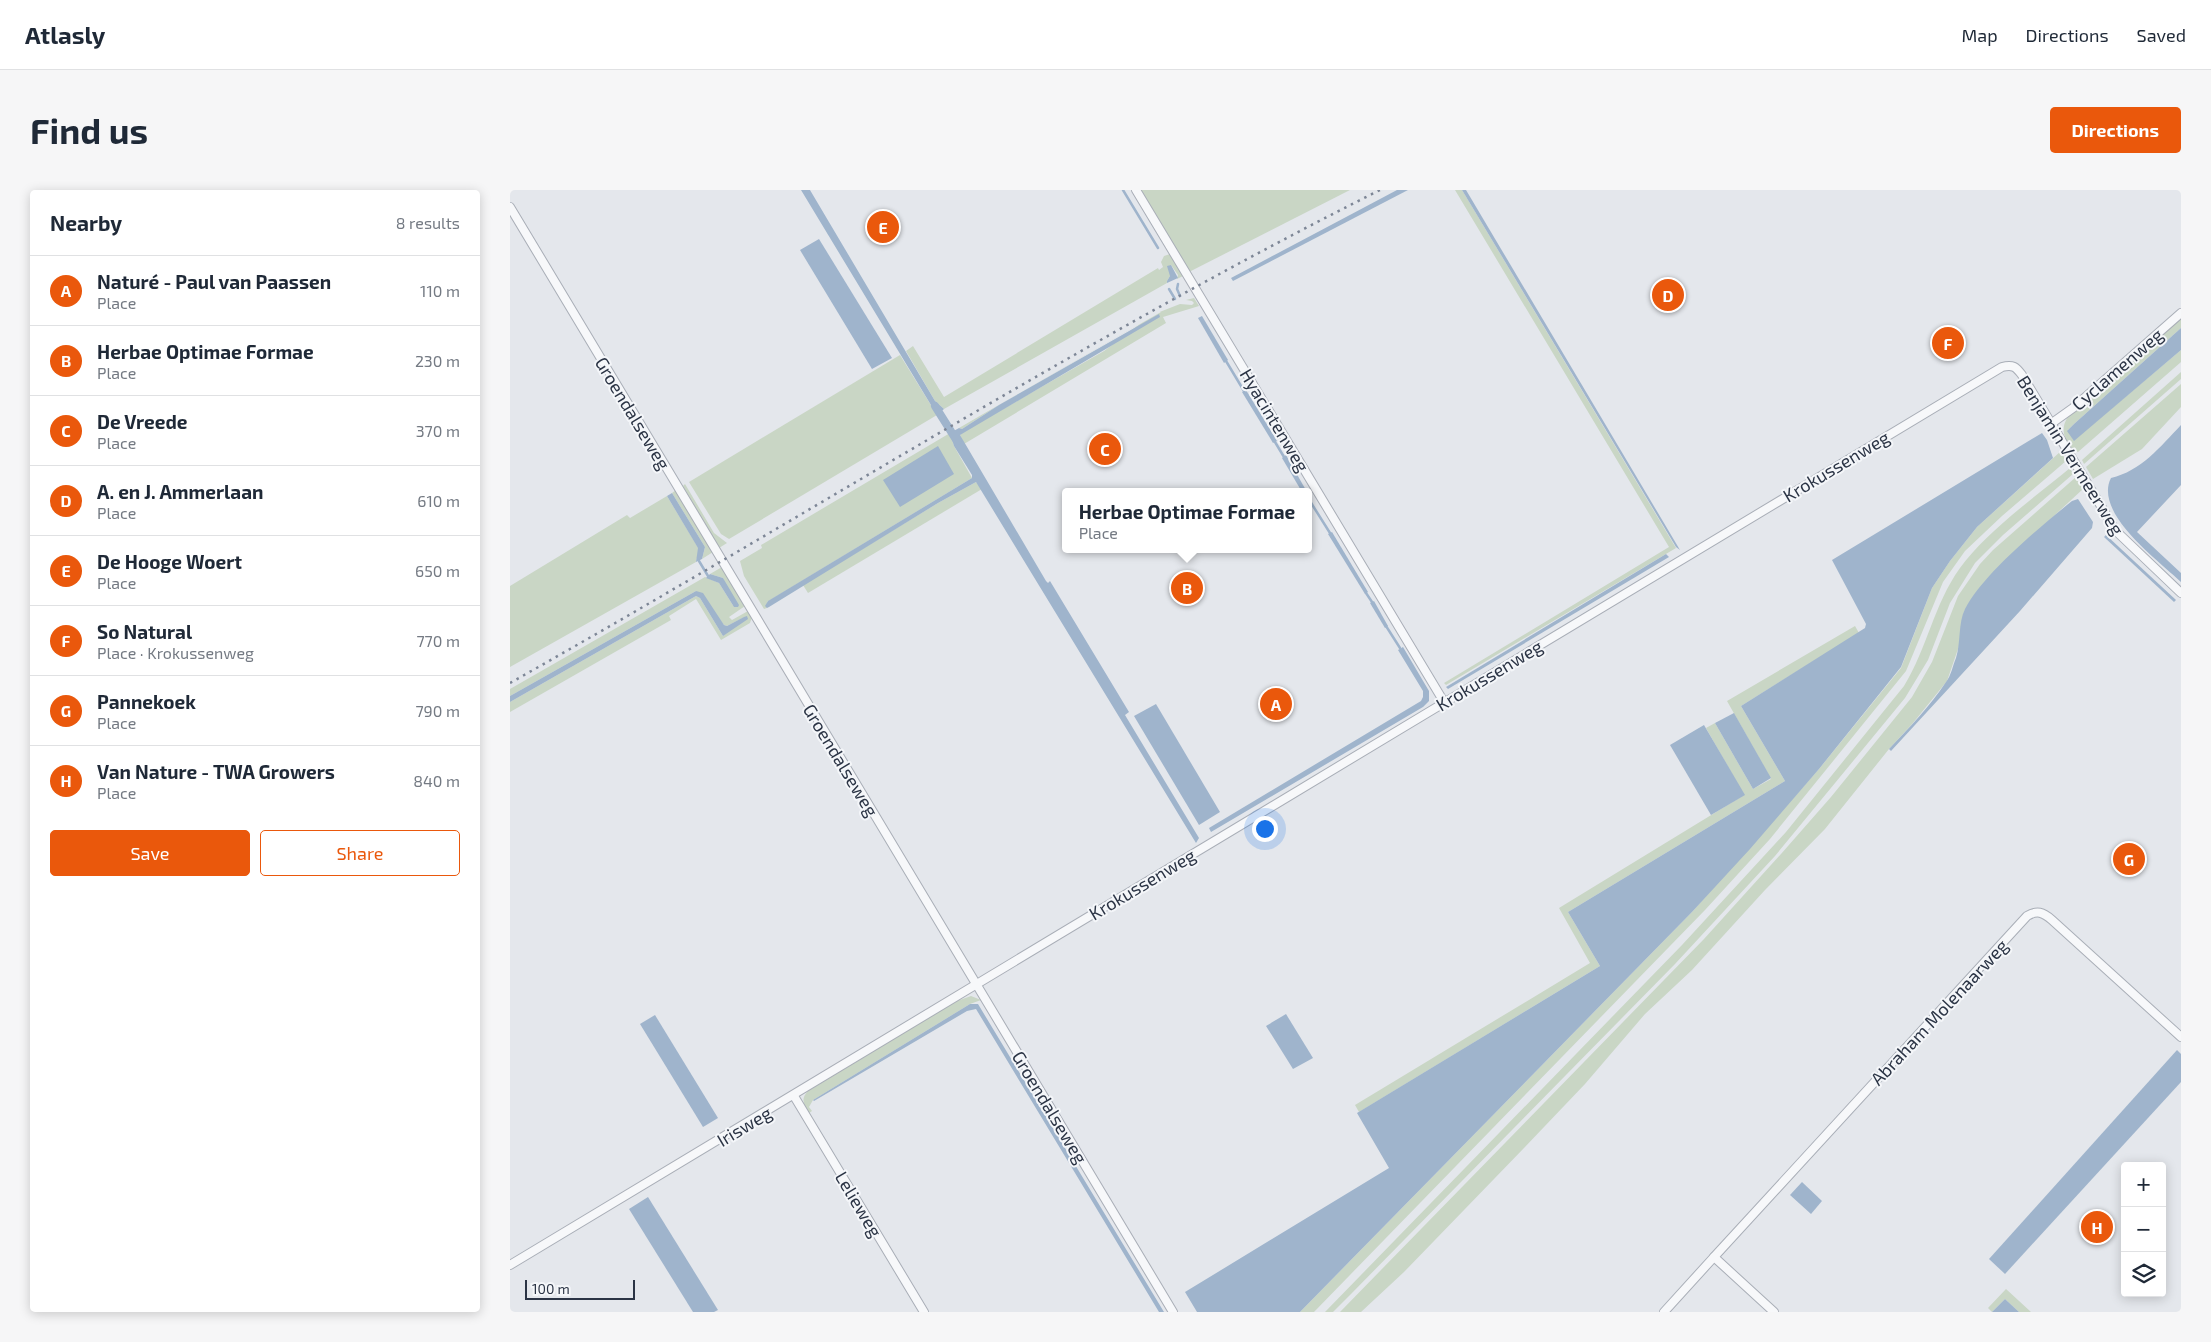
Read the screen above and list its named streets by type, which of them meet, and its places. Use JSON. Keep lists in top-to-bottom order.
{
  "streets": {
    "street": [
      "Cyclamenweg",
      "Groendalseweg",
      "Hyacintenweg",
      "Benjamin Vermeerweg",
      "Krokussenweg",
      "Abraham Molenaarweg",
      "Irisweg",
      "Lelieweg"
    ]
  },
  "crossings": [
    ["Cyclamenweg", "Benjamin Vermeerweg"],
    ["Groendalseweg", "Krokussenweg"],
    ["Groendalseweg", "Irisweg"],
    ["Hyacintenweg", "Krokussenweg"],
    ["Benjamin Vermeerweg", "Krokussenweg"],
    ["Krokussenweg", "Irisweg"],
    ["Irisweg", "Lelieweg"]
  ],
  "scale_bar": "100 m",
  "page": {
    "header": "Atlasly",
    "nav": ["Map", "Directions", "Saved"],
    "buttons": [
      "Directions",
      ["Save", "Share"]
    ],
    "title": "Find us",
    "heading": ["Nearby", "8 results"],
    "pins": [
      "E",
      "D",
      "F",
      "C",
      "B",
      "A",
      "G",
      "H"
    ],
    "list": [
      {
        "mark": "A",
        "name": "Naturé - Paul van Paassen",
        "note": "Place",
        "value": "110 m"
      },
      {
        "mark": "B",
        "name": "Herbae Optimae Formae",
        "note": "Place",
        "value": "230 m"
      },
      {
        "mark": "C",
        "name": "De Vreede",
        "note": "Place",
        "value": "370 m"
      },
      {
        "mark": "D",
        "name": "A. en J. Ammerlaan",
        "note": "Place",
        "value": "610 m"
      },
      {
        "mark": "E",
        "name": "De Hooge Woert",
        "note": "Place",
        "value": "650 m"
      },
      {
        "mark": "F",
        "name": "So Natural",
        "note": "Place · Krokussenweg",
        "value": "770 m"
      },
      {
        "mark": "G",
        "name": "Pannekoek",
        "note": "Place",
        "value": "790 m"
      },
      {
        "mark": "H",
        "name": "Van Nature - TWA Growers",
        "note": "Place",
        "value": "840 m"
      }
    ],
    "popup": ["Herbae Optimae Formae", "Place"],
    "map_buttons": ["+", "−"],
    "scale": "100 m"
  }
}
